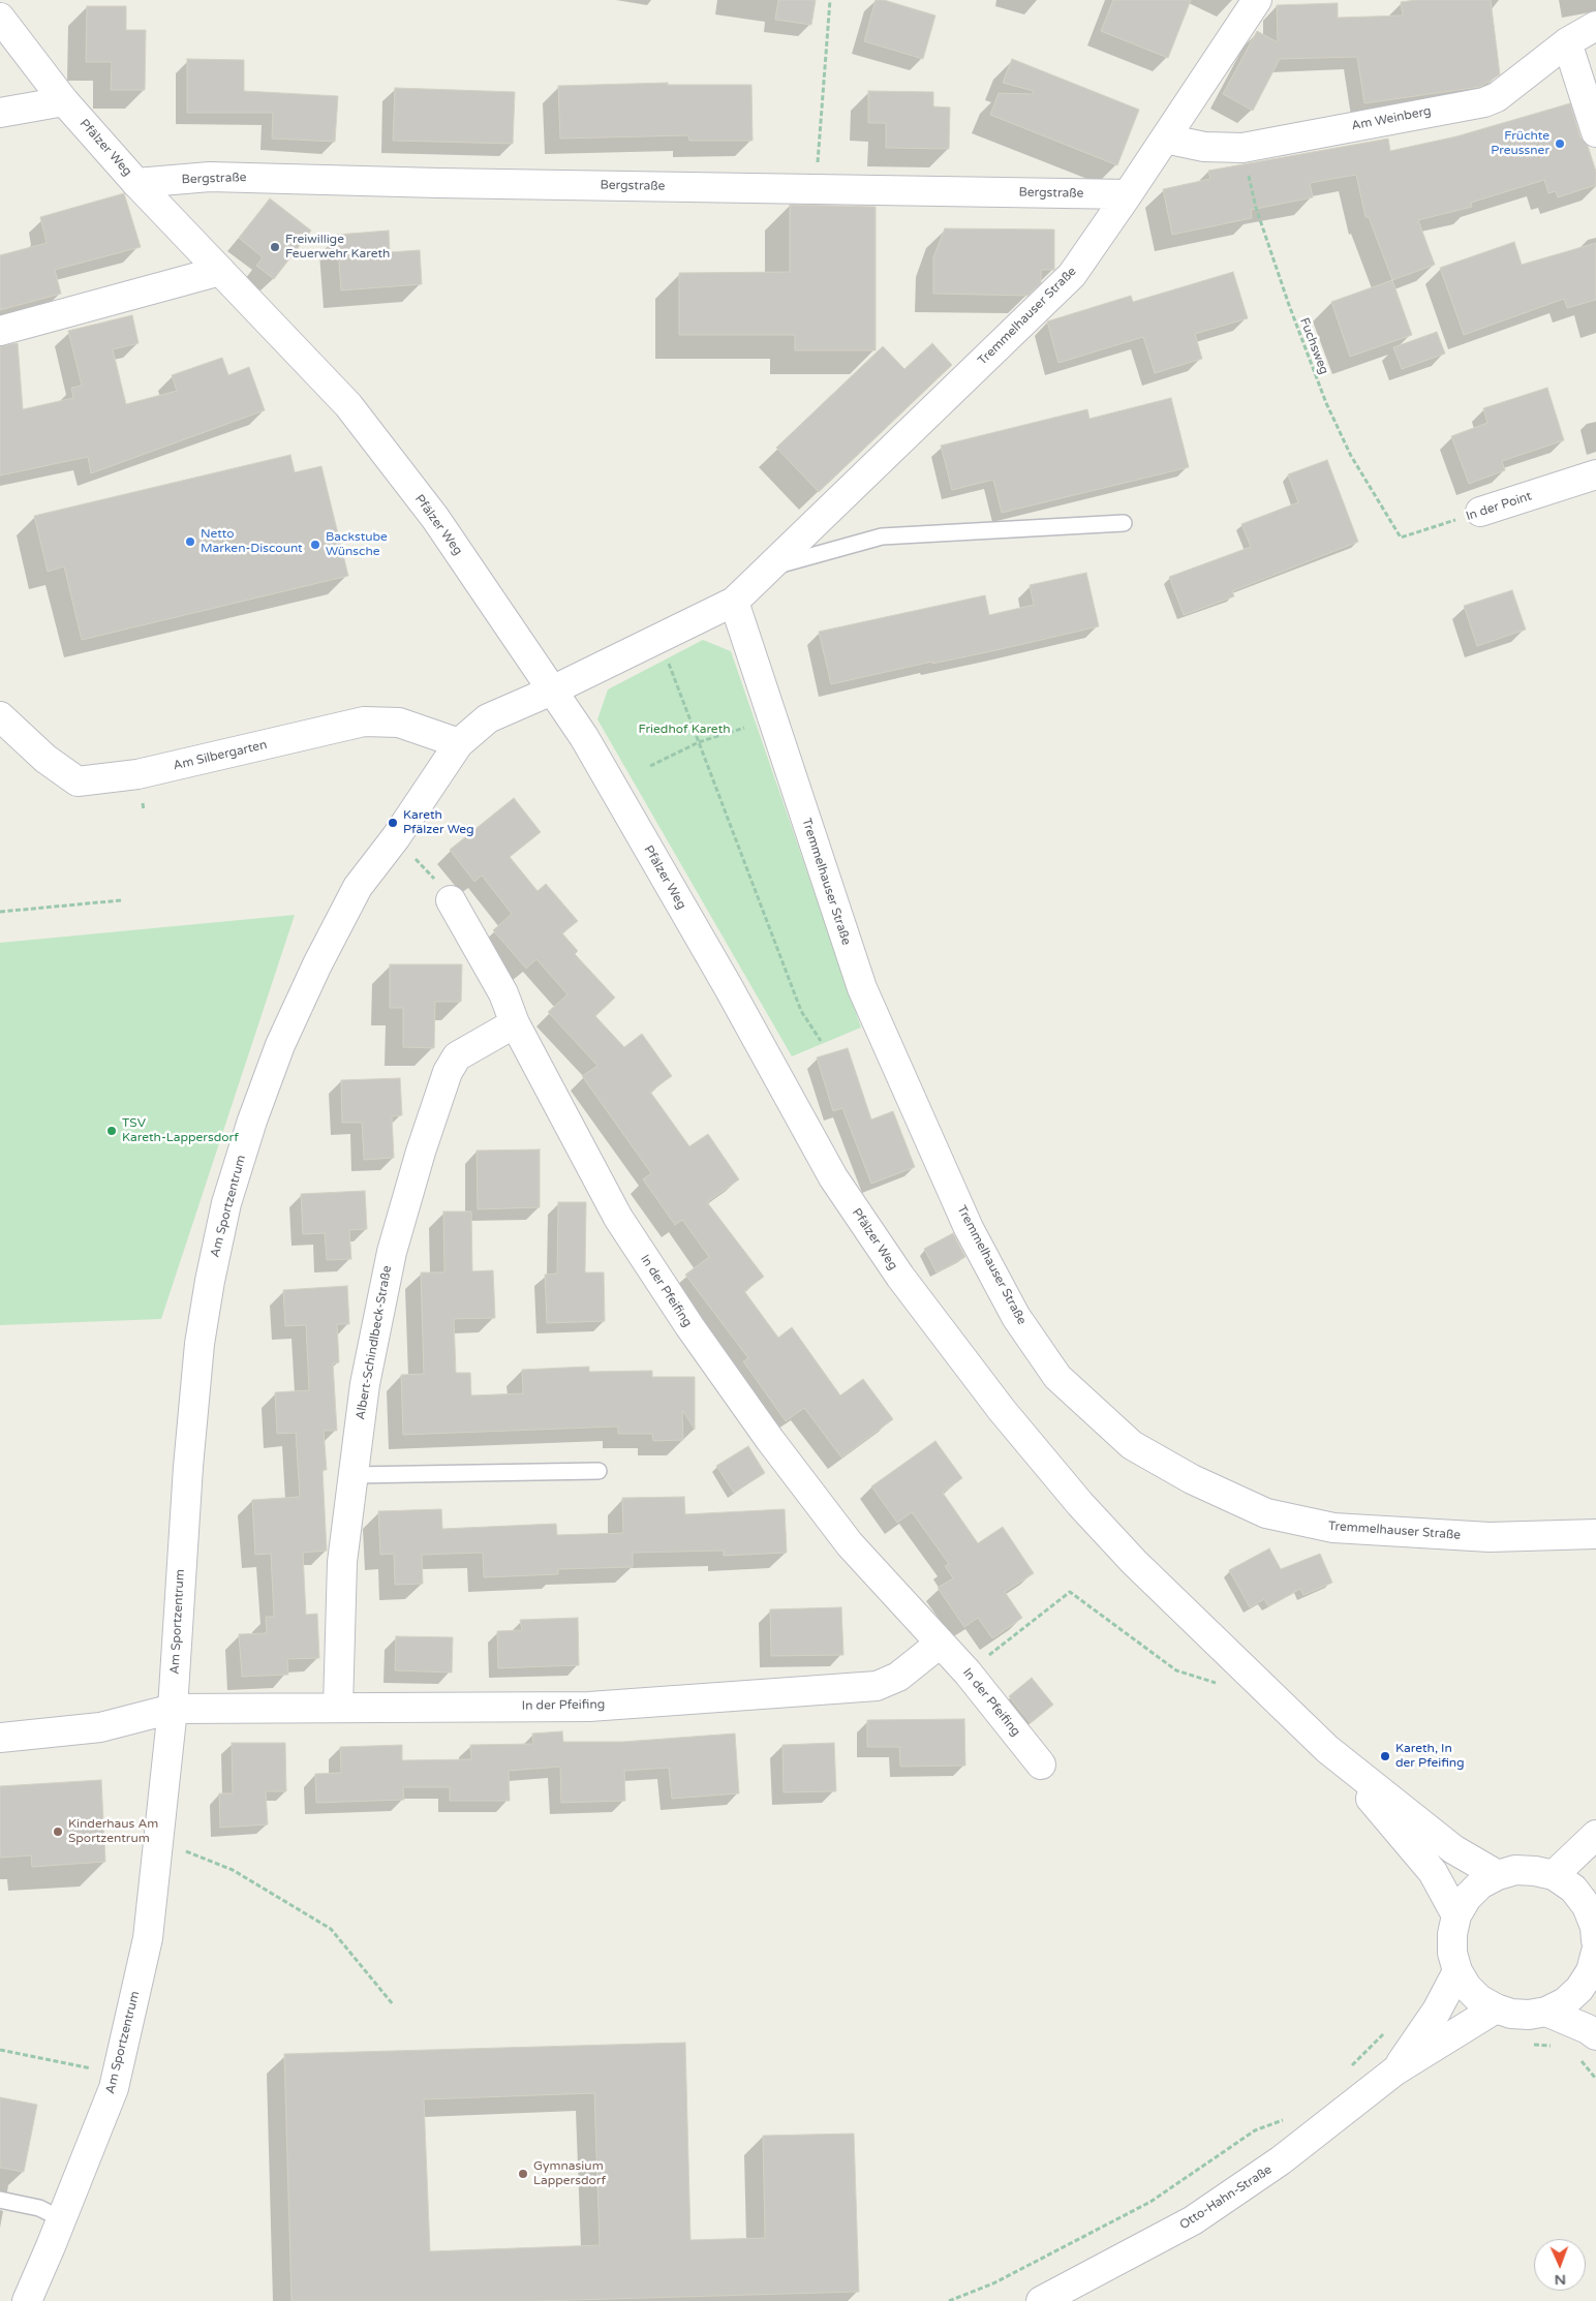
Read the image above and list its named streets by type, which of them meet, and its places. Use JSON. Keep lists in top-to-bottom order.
{
  "streets": {
    "street": [
      "Am Weinberg",
      "Pfälzer Weg",
      "Bergstraße",
      "Tremmelhauser Straße",
      "In der Point",
      "Am Silbergarten",
      "Am Sportzentrum",
      "In der Pfeifing",
      "Albert-Schindlbeck-Straße",
      "Otto-Hahn-Straße"
    ],
    "path": ["Fuchsweg"]
  },
  "crossings": [
    ["Am Weinberg", "Tremmelhauser Straße"],
    ["Am Weinberg", "Fuchsweg"],
    ["Pfälzer Weg", "Bergstraße"],
    ["Pfälzer Weg", "Tremmelhauser Straße"],
    ["Pfälzer Weg", "Am Sportzentrum"],
    ["Bergstraße", "Tremmelhauser Straße"],
    ["Tremmelhauser Straße", "Am Sportzentrum"],
    ["Fuchsweg", "In der Point"],
    ["Am Silbergarten", "Am Sportzentrum"],
    ["Am Sportzentrum", "In der Pfeifing"],
    ["In der Pfeifing", "Albert-Schindlbeck-Straße"]
  ],
  "parks": ["Friedhof Kareth"],
  "places": [
    "Früchte Preussner",
    "Freiwillige Feuerwehr Kareth",
    "Netto Marken-Discount",
    "Backstube Wünsche",
    "Kareth Pfälzer Weg",
    "TSV Kareth-Lappersdorf",
    "Kareth, In der Pfeifing",
    "Kinderhaus Am Sportzentrum",
    "Gymnasium Lappersdorf"
  ],
  "north": "bottom"
}
